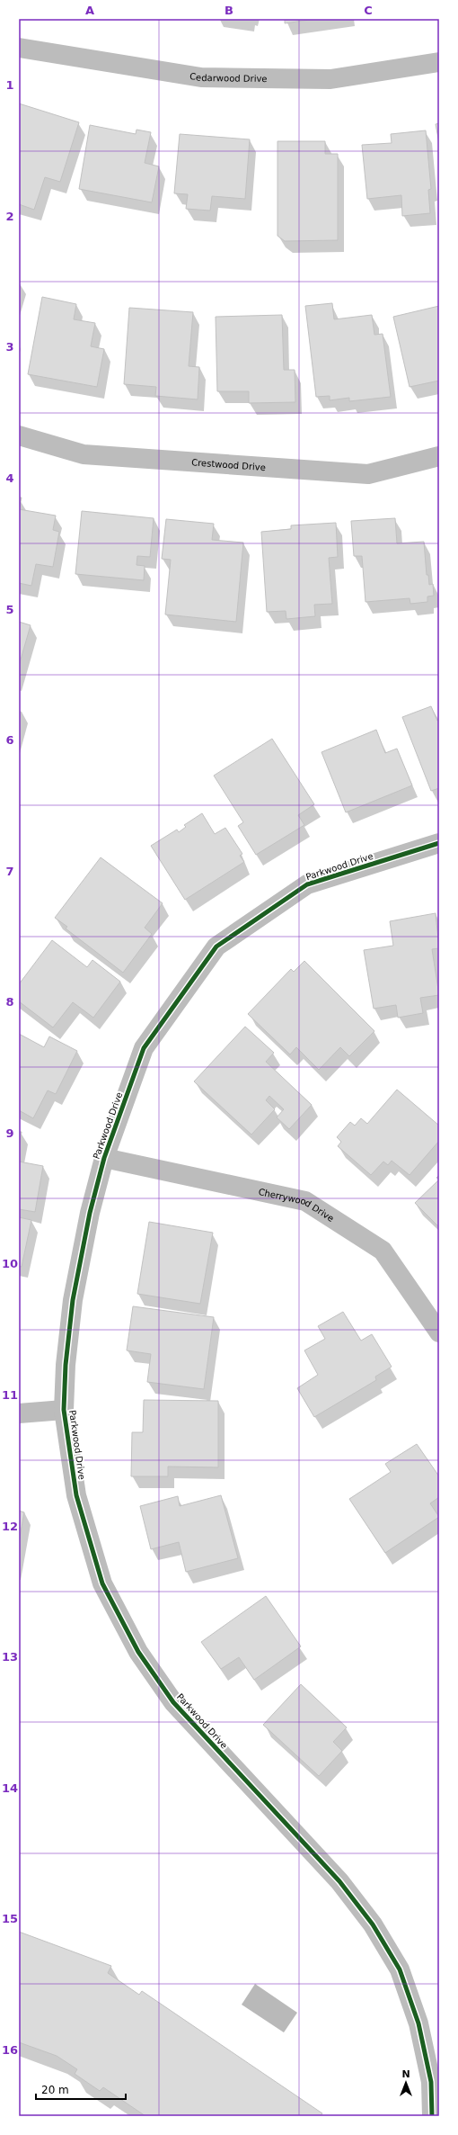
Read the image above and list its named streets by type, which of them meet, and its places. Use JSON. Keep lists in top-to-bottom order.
{
  "streets": {
    "street": [
      "Cedarwood Drive",
      "Crestwood Drive",
      "Parkwood Drive",
      "Cherrywood Drive"
    ]
  },
  "crossings": [
    ["Parkwood Drive", "Cherrywood Drive"]
  ],
  "scale_bar": "20 m",
  "north": "top",
  "grid": {
    "columns": ["A", "B", "C"],
    "rows": [
      "1",
      "2",
      "3",
      "4",
      "5",
      "6",
      "7",
      "8",
      "9",
      "10",
      "11",
      "12",
      "13",
      "14",
      "15",
      "16"
    ]
  }
}
